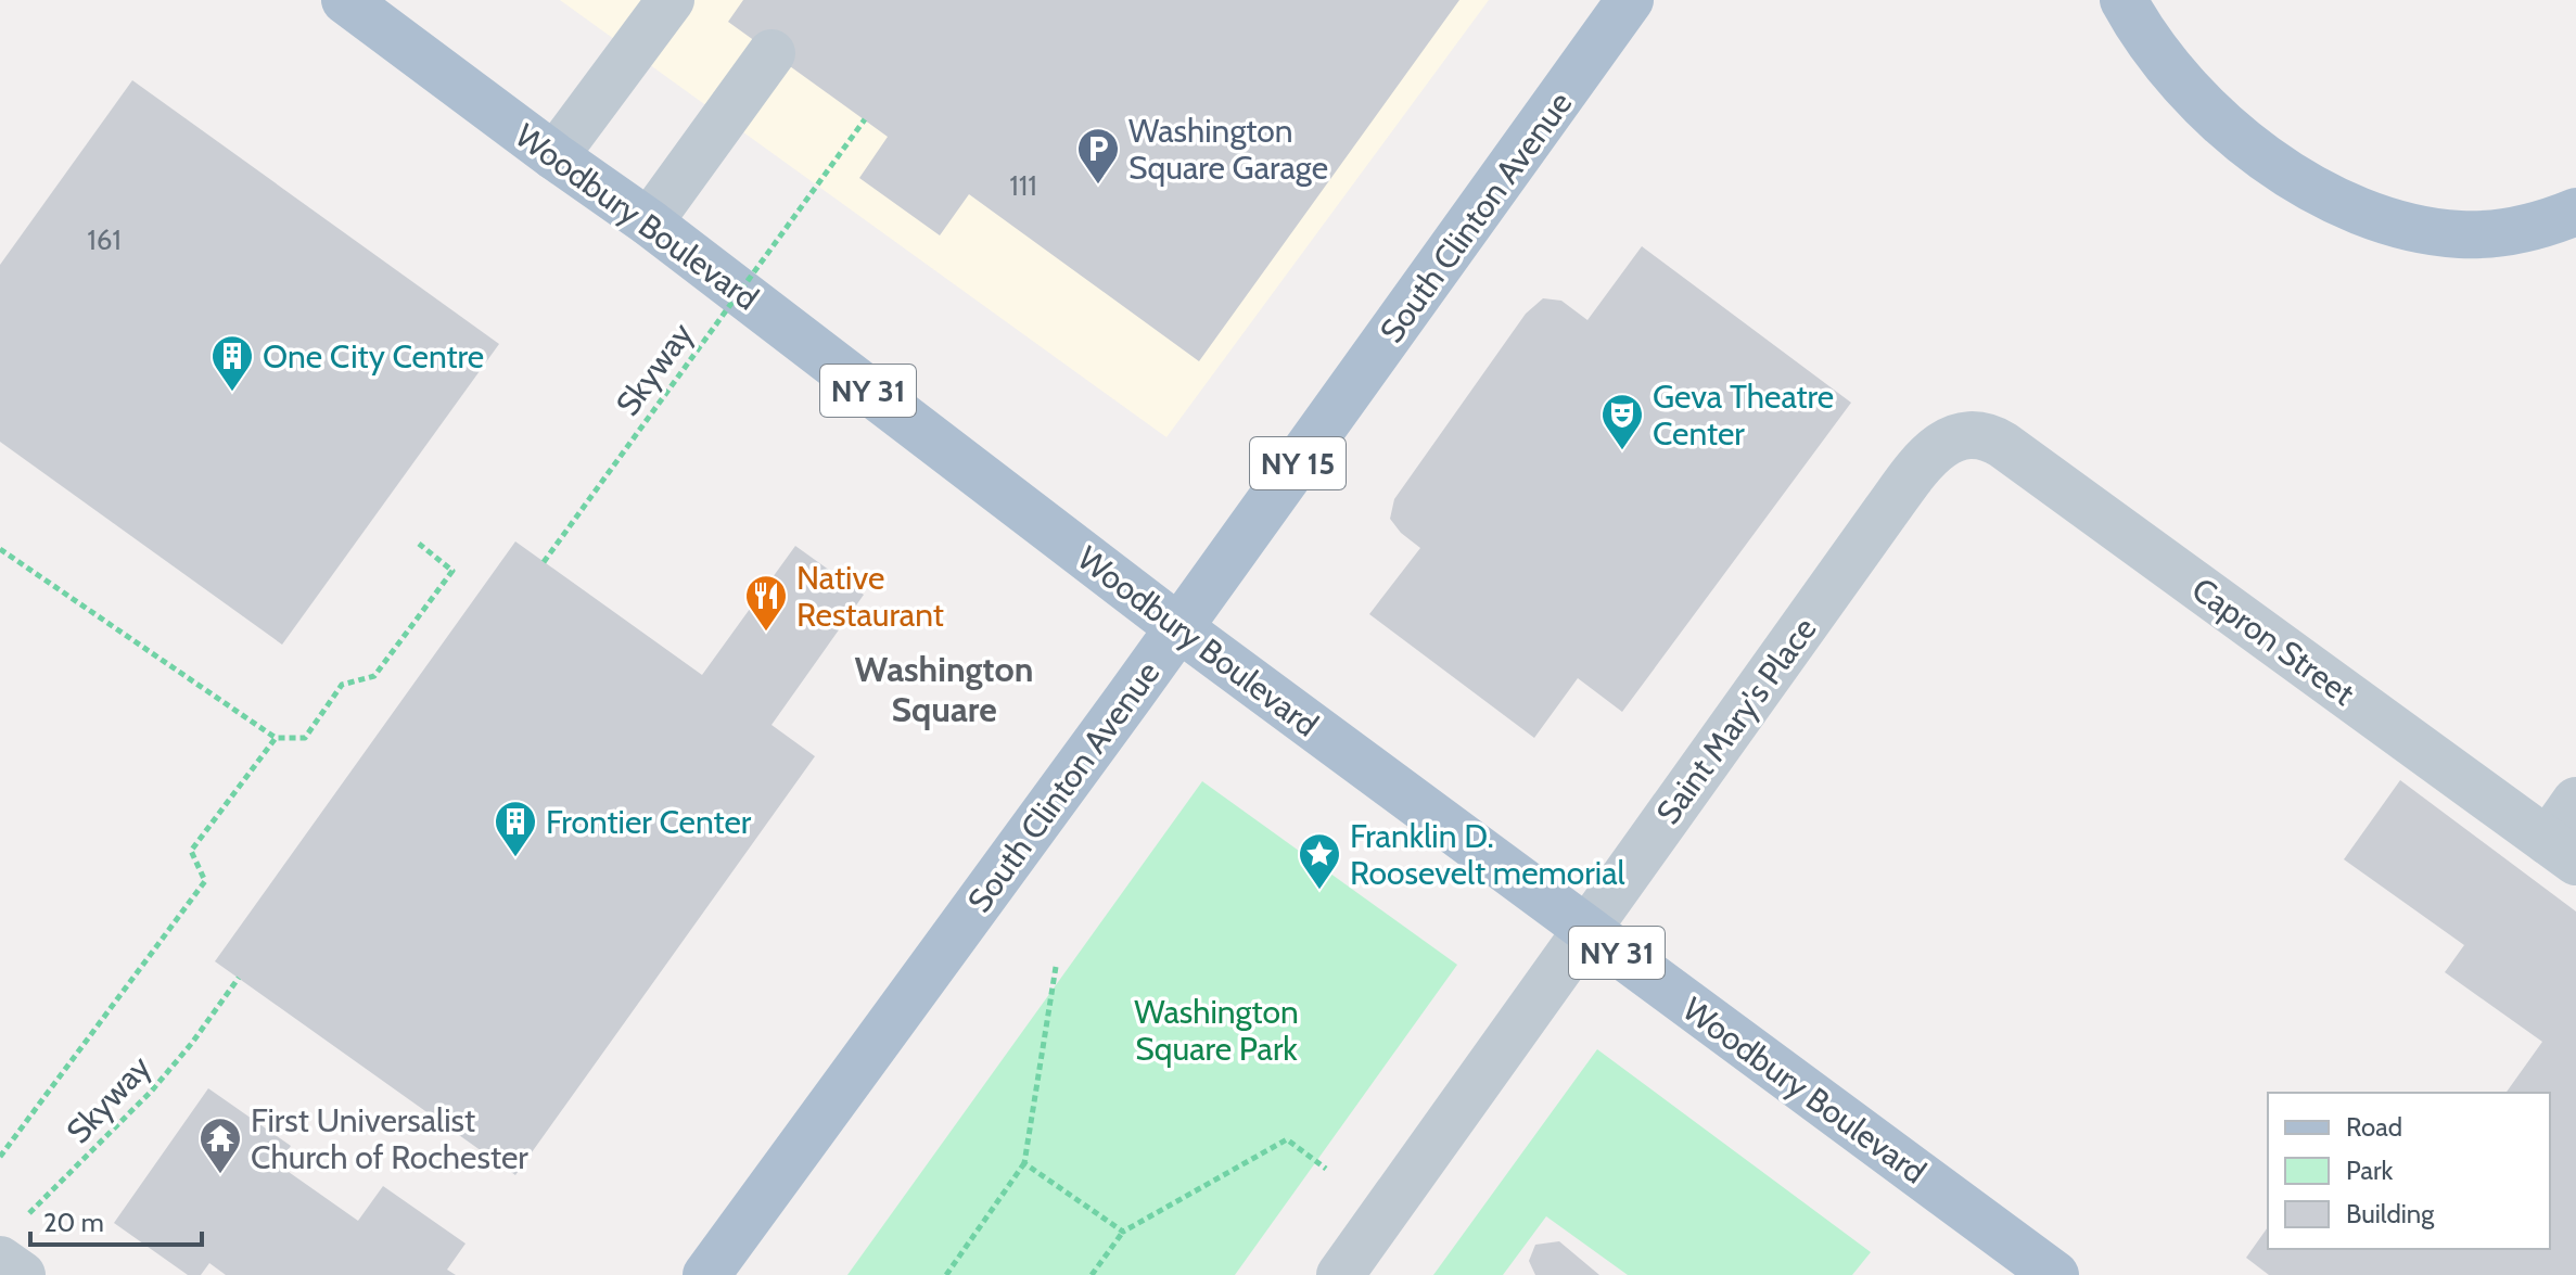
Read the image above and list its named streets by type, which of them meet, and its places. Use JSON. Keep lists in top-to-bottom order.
{
  "streets": {
    "main road": [
      "Woodbury Boulevard",
      "South Clinton Avenue",
      "NY 31",
      "NY 15"
    ],
    "street": ["Capron Street", "Saint Mary's Place"],
    "path": ["Skyway"]
  },
  "crossings": [
    ["Woodbury Boulevard", "South Clinton Avenue"],
    ["Woodbury Boulevard", "Saint Mary's Place"],
    ["Capron Street", "Saint Mary's Place"]
  ],
  "districts": ["Washington Square"],
  "parks": ["Washington Square Park"],
  "places": {
    "parking": ["Washington Square Garage"],
    "building": ["One City Centre", "Frontier Center"],
    "theatre": ["Geva Theatre Center"],
    "restaurant": ["Native Restaurant"],
    "place": ["Franklin D. Roosevelt memorial"],
    "temple": ["First Universalist Church of Rochester"]
  },
  "house_numbers": ["111", "161"],
  "legend": ["Road", "Park", "Building"],
  "scale_bar": "20 m"
}
